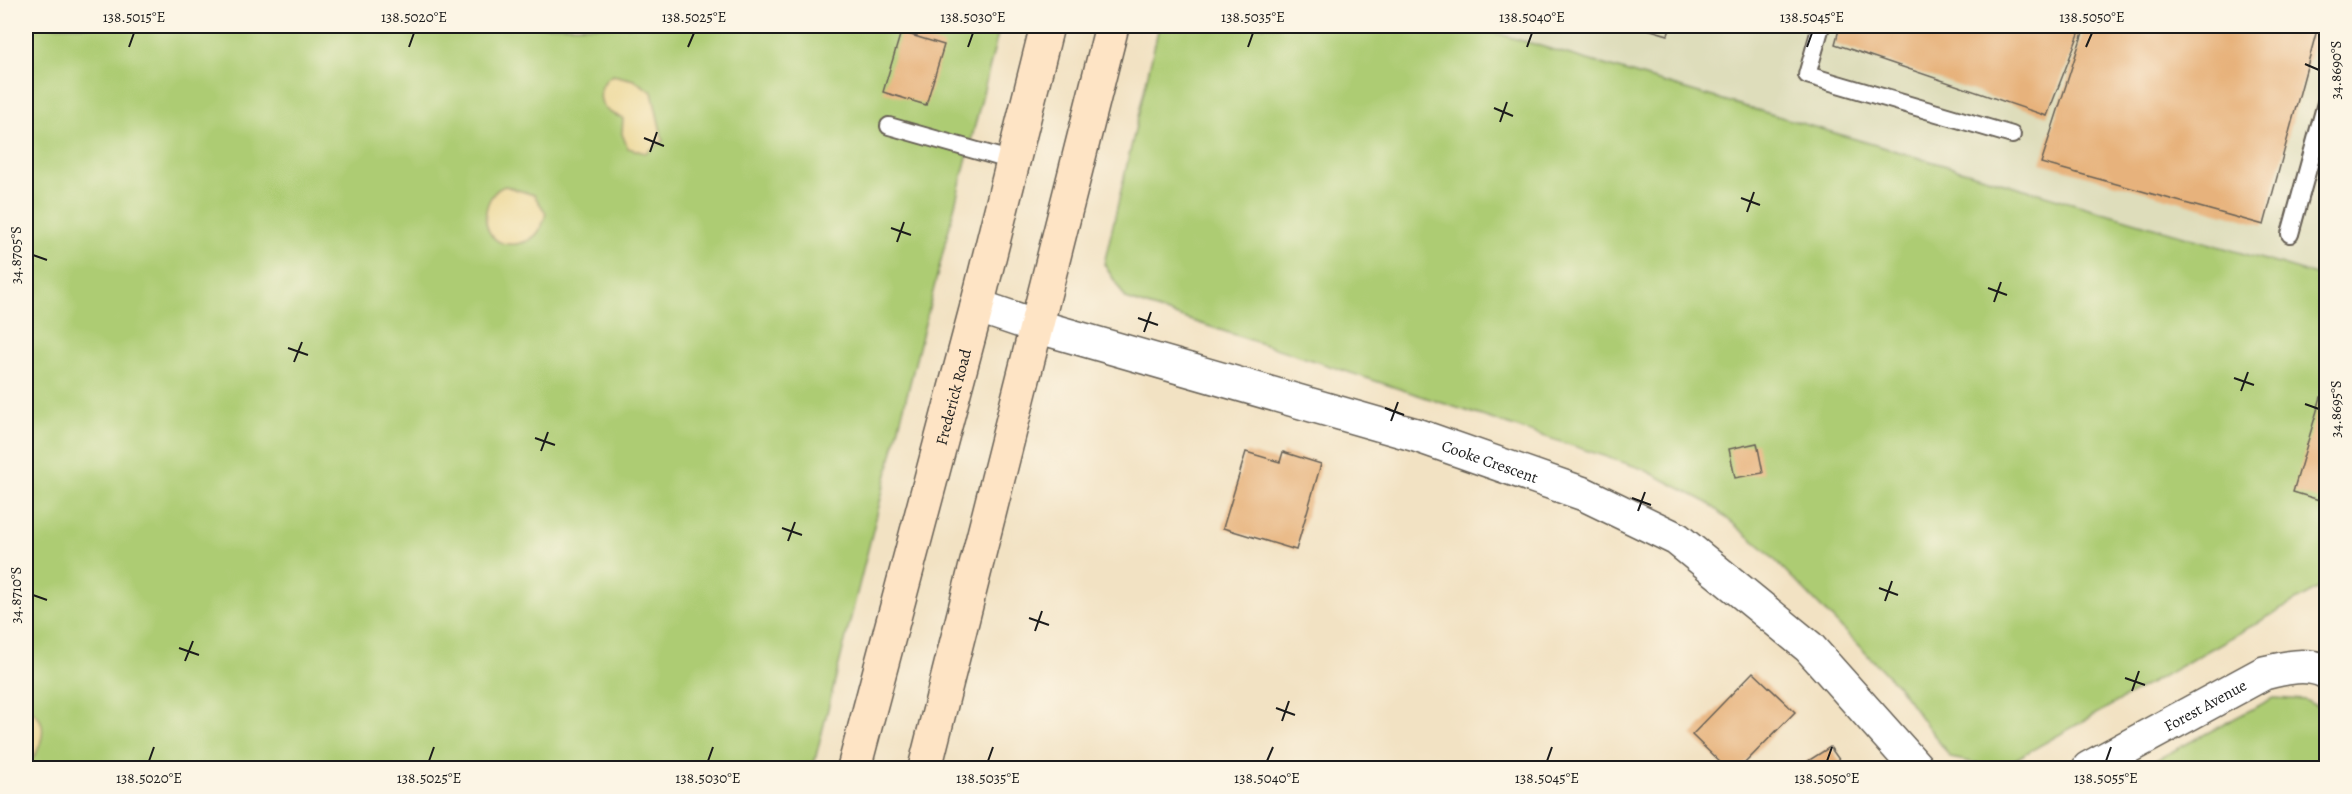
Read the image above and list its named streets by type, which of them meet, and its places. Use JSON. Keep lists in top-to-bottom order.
{
  "streets": {
    "main road": ["Frederick Road"],
    "street": ["Cooke Crescent", "Forest Avenue"]
  },
  "crossings": [
    ["Frederick Road", "Cooke Crescent"]
  ],
  "coordinates": [
    "138.5015°E",
    "138.5020°E",
    "138.5025°E",
    "138.5030°E",
    "138.5035°E",
    "138.5040°E",
    "138.5045°E",
    "138.5050°E",
    "34.8690°S",
    "34.8705°S",
    "34.8695°S",
    "34.8710°S",
    "138.5055°E"
  ]
}
